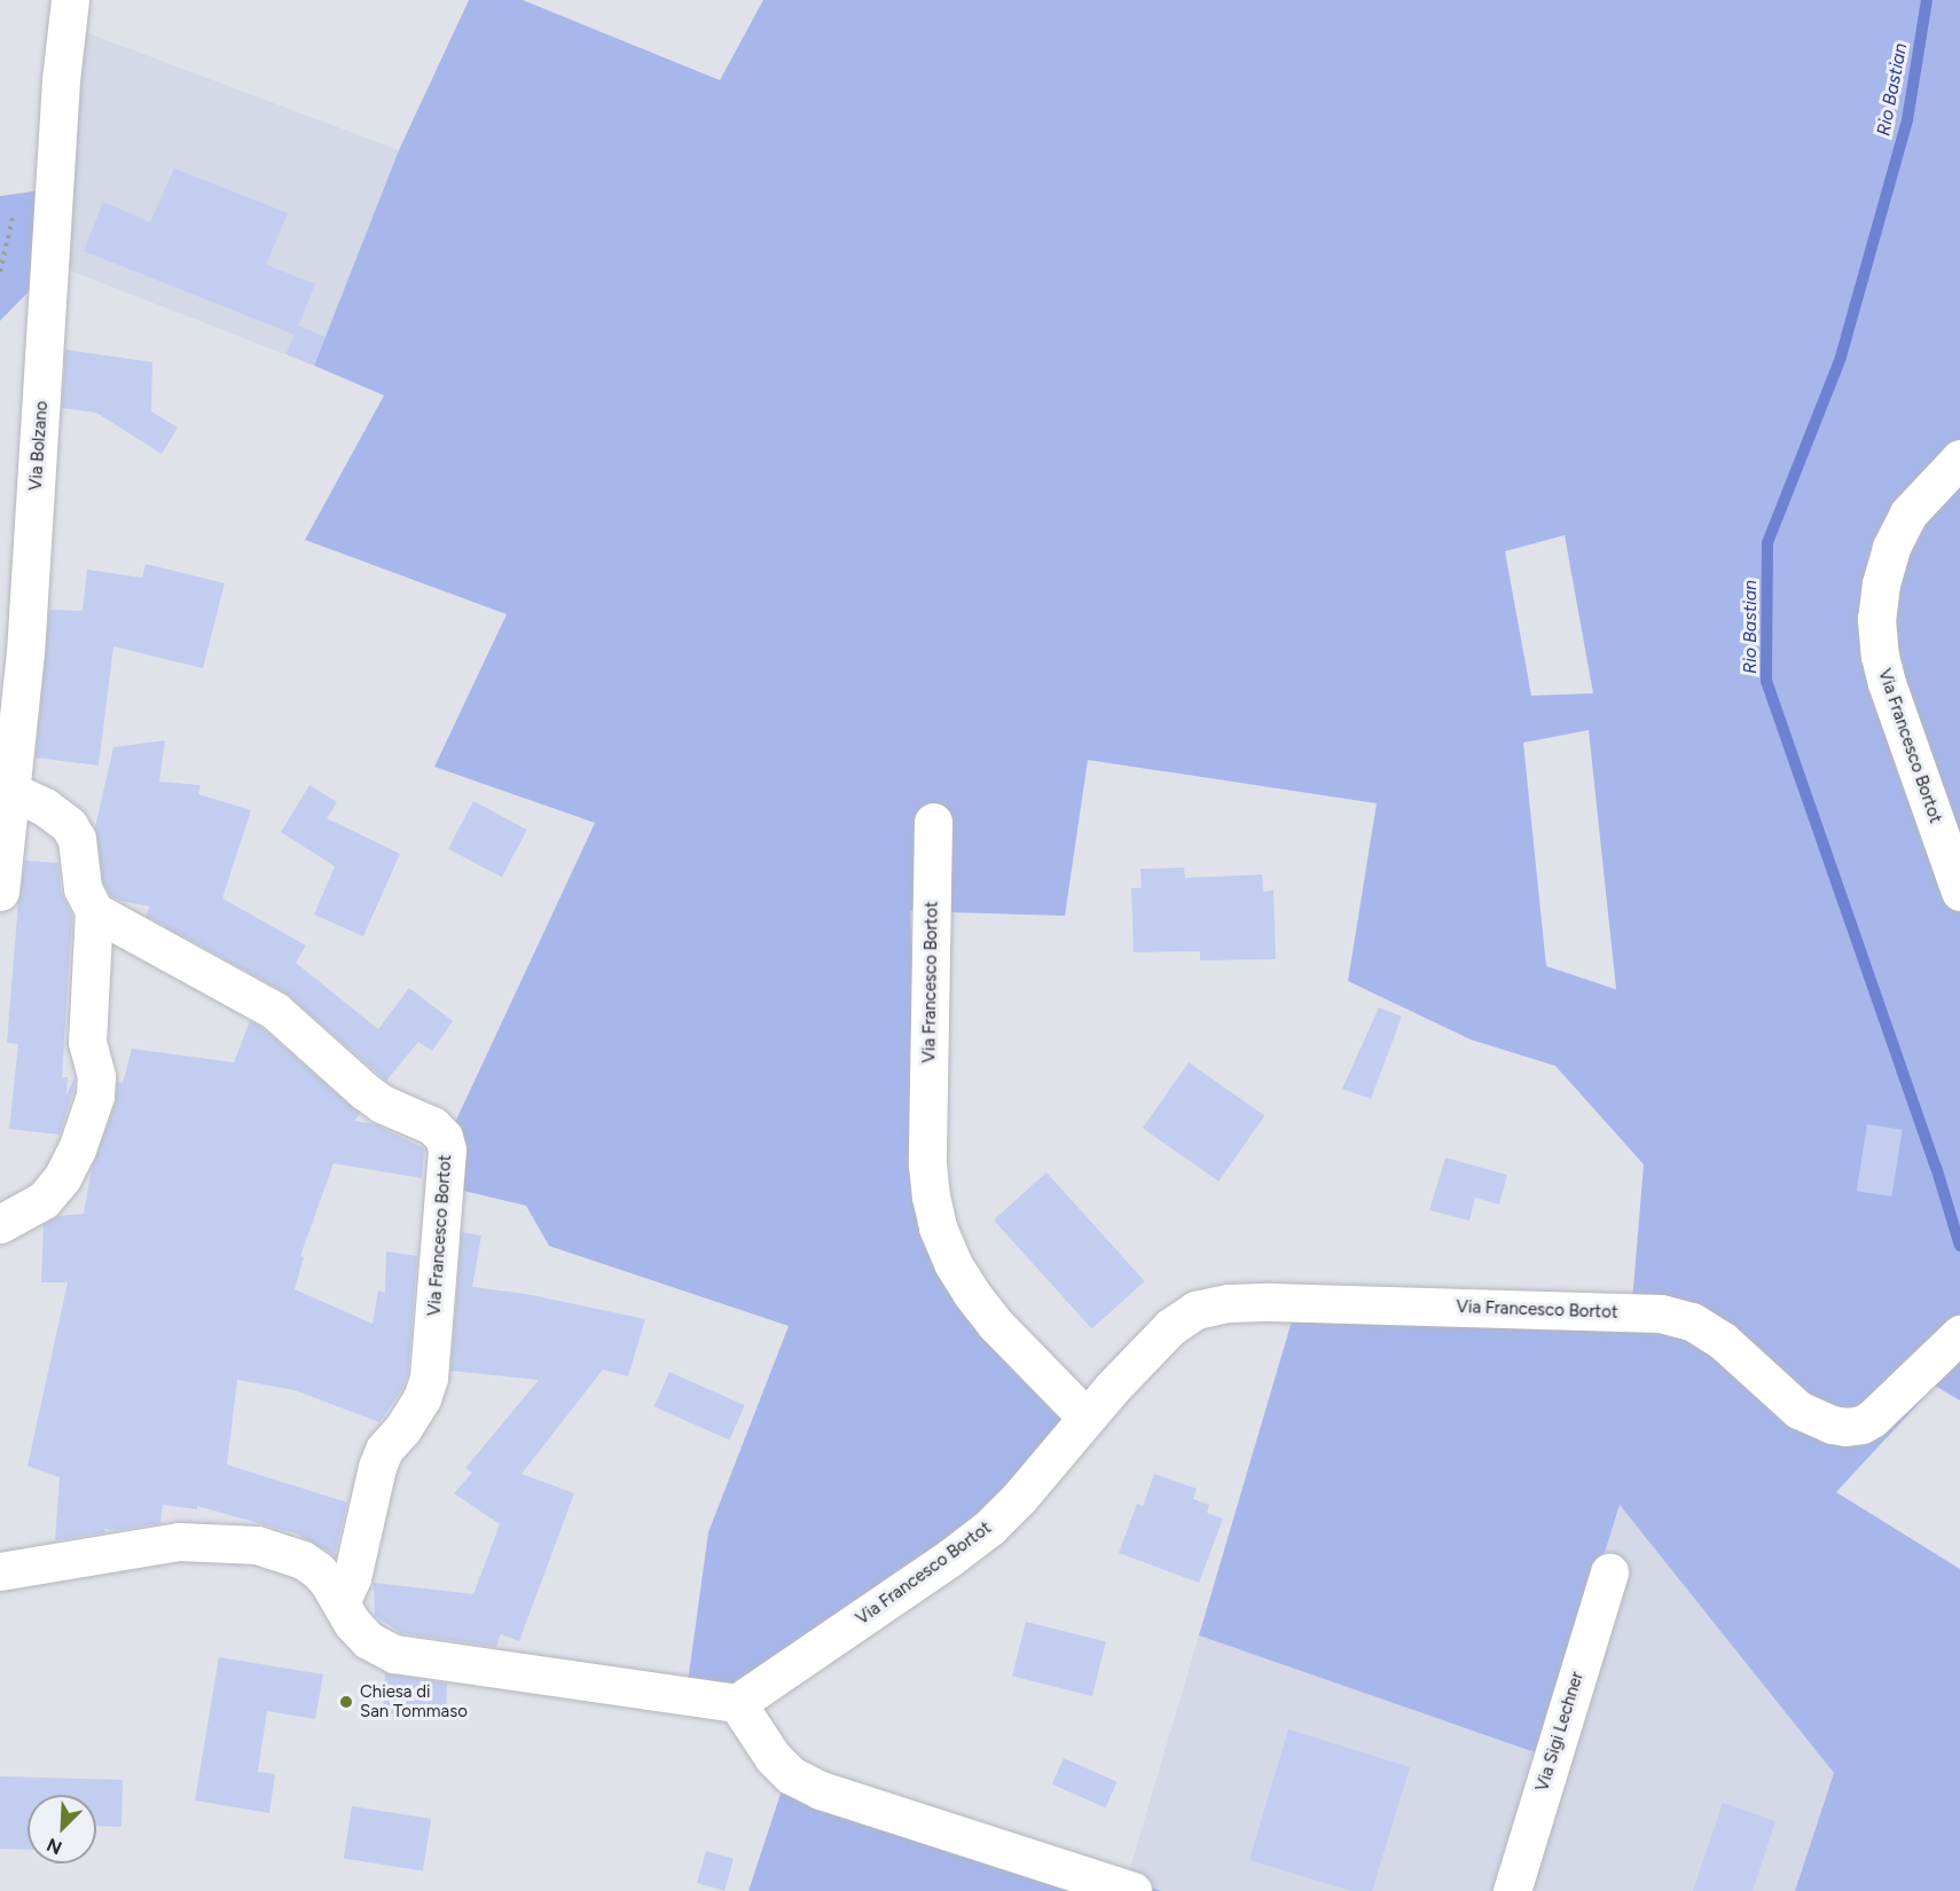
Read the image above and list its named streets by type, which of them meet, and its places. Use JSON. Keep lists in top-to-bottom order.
{
  "streets": {
    "street": ["Via Bolzano", "Via Francesco Bortot", "Via Sigi Lechner"]
  },
  "water": ["Rio Bastian"],
  "places": ["Chiesa di San Tommaso"],
  "north": "bottom left"
}
